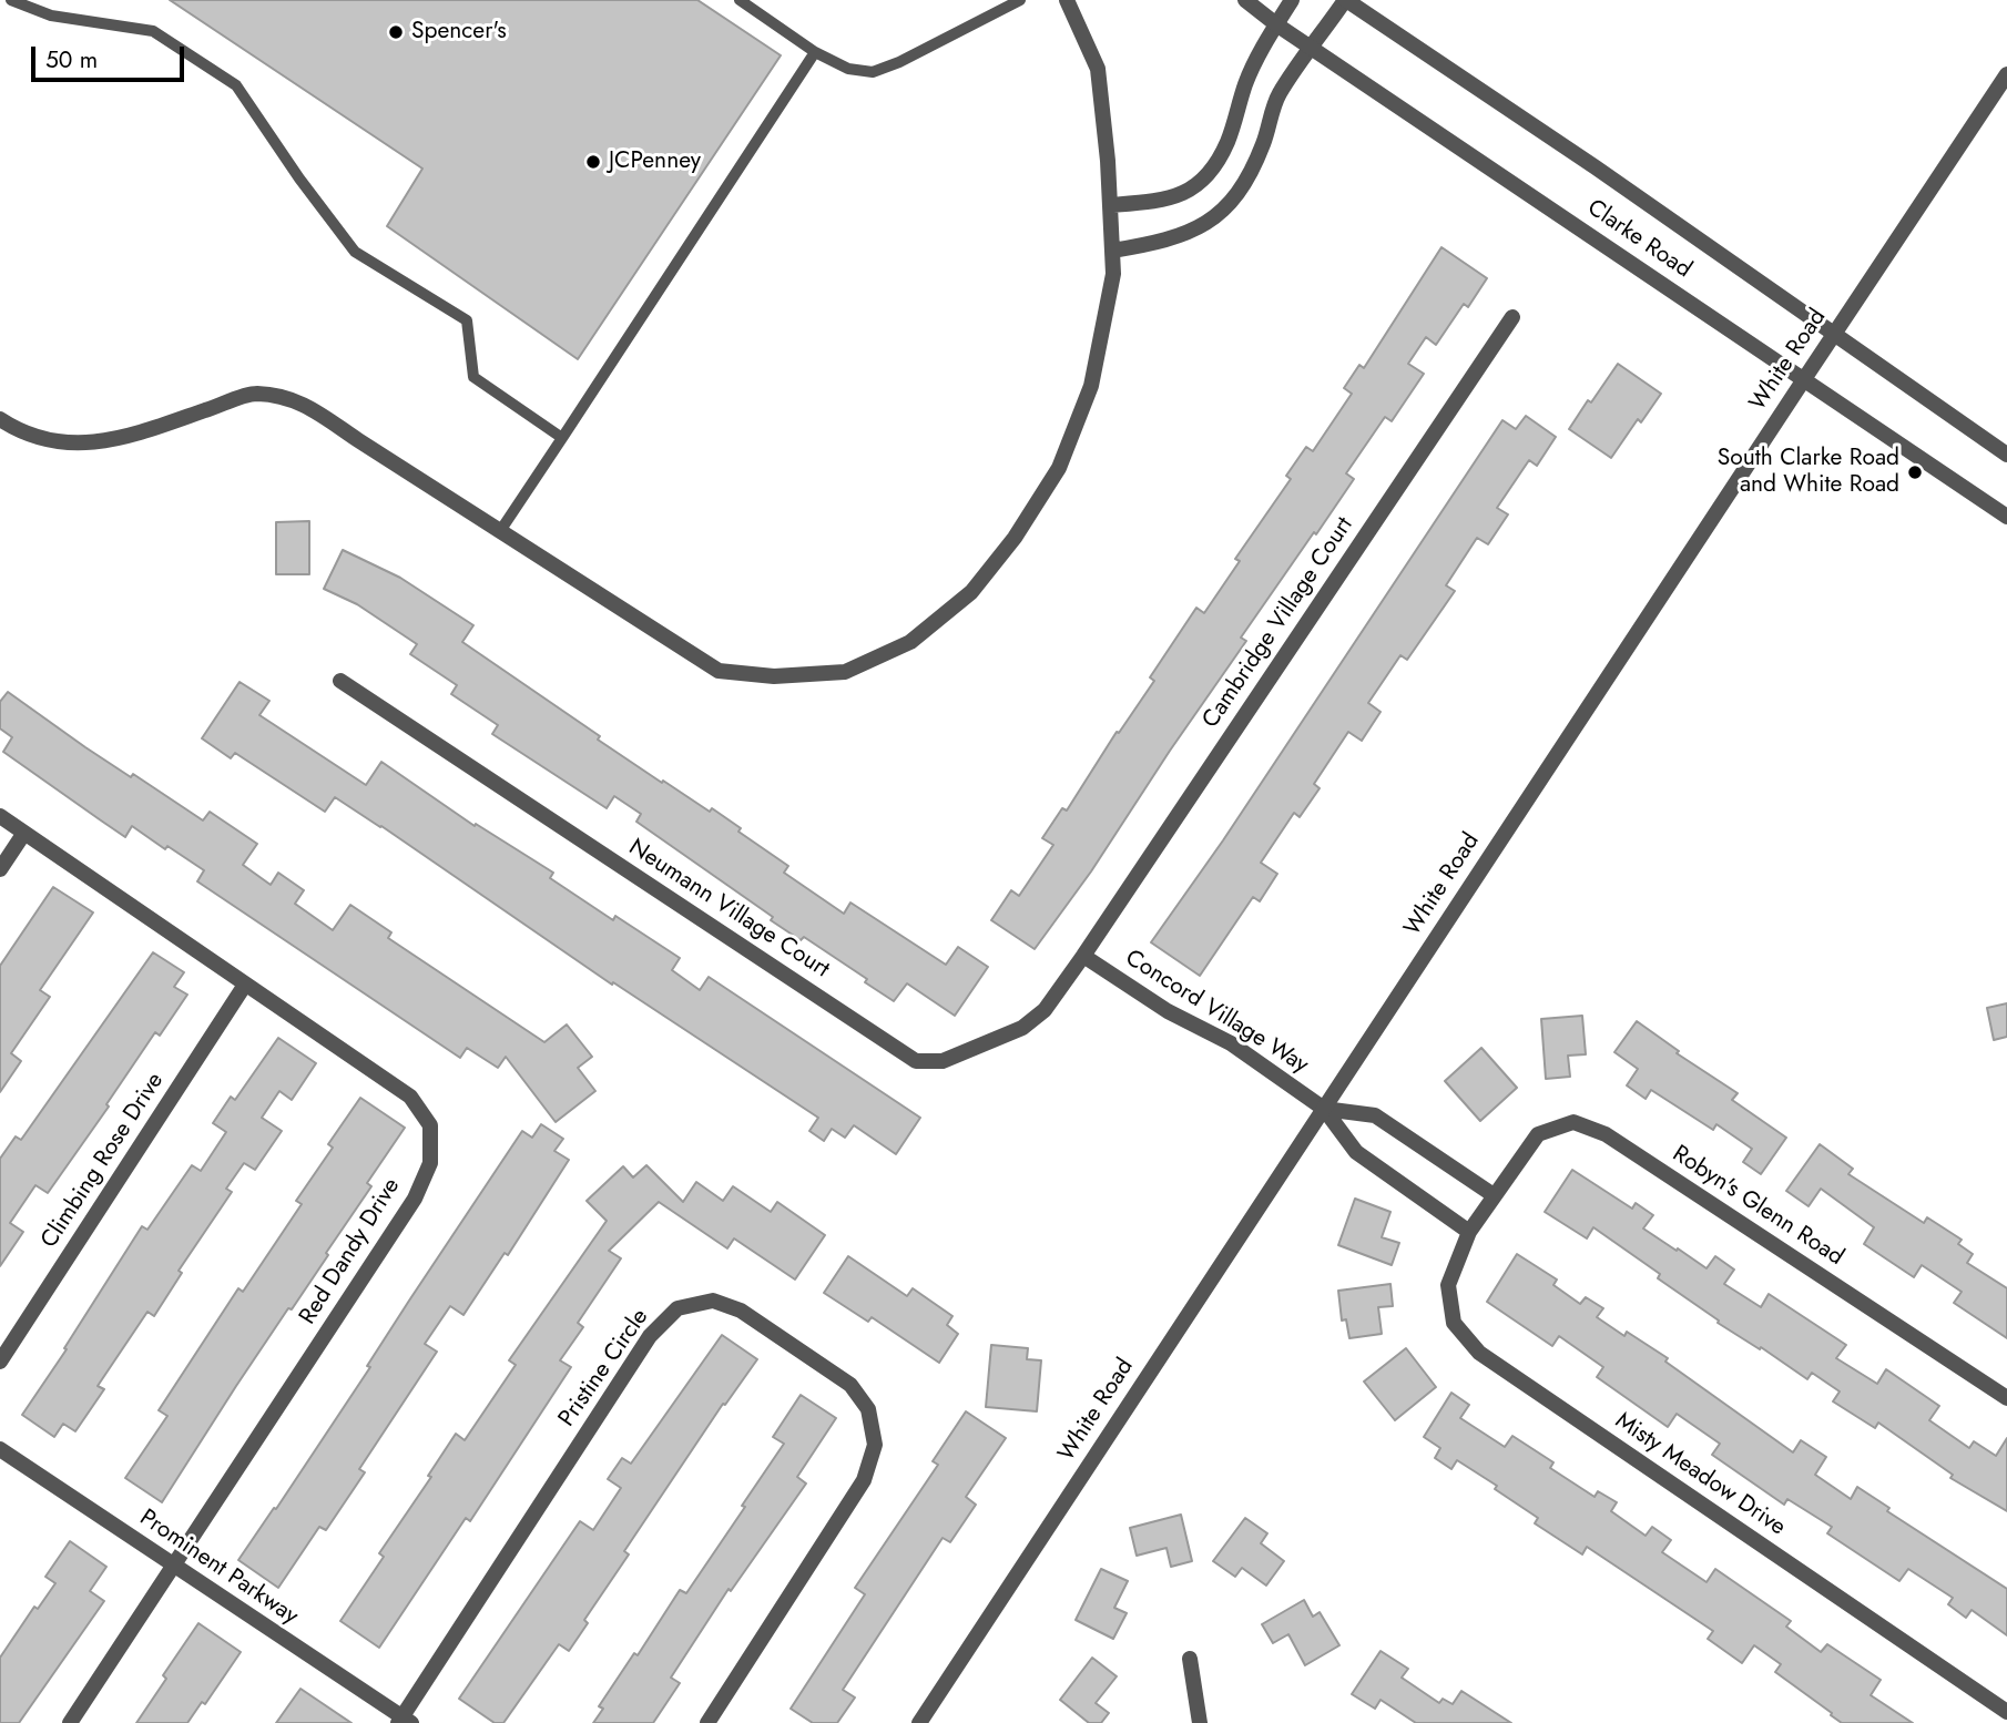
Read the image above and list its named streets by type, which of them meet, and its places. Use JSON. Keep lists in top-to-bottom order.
{
  "streets": {
    "street": [
      "Clarke Road",
      "White Road",
      "Cambridge Village Court",
      "Neumann Village Court",
      "Concord Village Way",
      "Climbing Rose Drive",
      "Robyn's Glenn Road",
      "Red Dandy Drive",
      "Pristine Circle",
      "Misty Meadow Drive",
      "Prominent Parkway"
    ]
  },
  "crossings": [
    ["Clarke Road", "White Road"],
    ["White Road", "Concord Village Way"],
    ["Cambridge Village Court", "Neumann Village Court"],
    ["Cambridge Village Court", "Concord Village Way"],
    ["Neumann Village Court", "Concord Village Way"],
    ["Climbing Rose Drive", "Red Dandy Drive"],
    ["Robyn's Glenn Road", "Misty Meadow Drive"],
    ["Red Dandy Drive", "Prominent Parkway"],
    ["Pristine Circle", "Prominent Parkway"]
  ],
  "places": ["Spencer's", "JCPenney", "South Clarke Road and White Road"],
  "scale_bar": "50 m"
}
